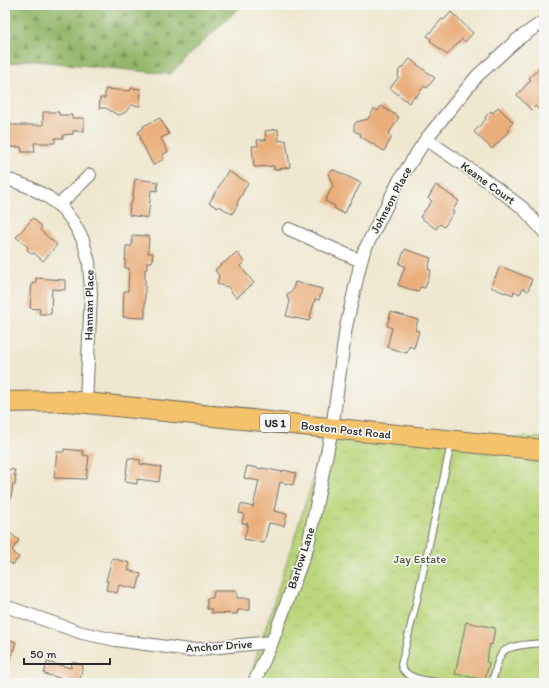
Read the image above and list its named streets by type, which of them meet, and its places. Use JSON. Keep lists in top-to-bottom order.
{
  "streets": {
    "main road": ["US 1", "Boston Post Road"],
    "street": [
      "Keane Court",
      "Johnson Place",
      "Hannan Place",
      "Barlow Lane",
      "Anchor Drive"
    ]
  },
  "crossings": [
    ["Keane Court", "Johnson Place"],
    ["Johnson Place", "Boston Post Road"],
    ["Johnson Place", "Barlow Lane"],
    ["Hannan Place", "Boston Post Road"],
    ["Boston Post Road", "Barlow Lane"],
    ["Barlow Lane", "Anchor Drive"]
  ],
  "parks": ["Jay Estate"],
  "scale_bar": "50 m"
}
